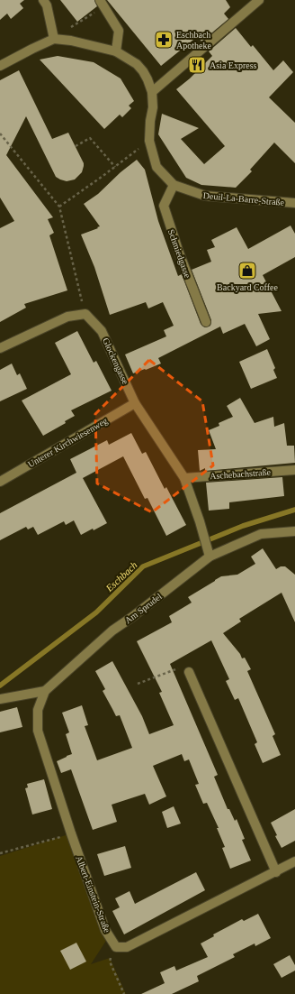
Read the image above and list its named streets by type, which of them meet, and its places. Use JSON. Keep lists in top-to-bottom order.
{
  "streets": {
    "street": [
      "Deuil-La-Barre-Straße",
      "Schmiedgasse",
      "Glockengasse",
      "Unterer Kirchwiesenweg",
      "Aschebachstraße",
      "Am Sprudel",
      "Albert-Einstein-Straße"
    ]
  },
  "crossings": [
    ["Deuil-La-Barre-Straße", "Schmiedgasse"],
    ["Glockengasse", "Unterer Kirchwiesenweg"],
    ["Glockengasse", "Aschebachstraße"],
    ["Glockengasse", "Am Sprudel"],
    ["Am Sprudel", "Albert-Einstein-Straße"]
  ],
  "water": ["Eschbach"],
  "places": {
    "pharmacy": ["Eschbach Apotheke"],
    "restaurant": ["Asia Express"],
    "shop": ["Backyard Coffee"]
  }
}
